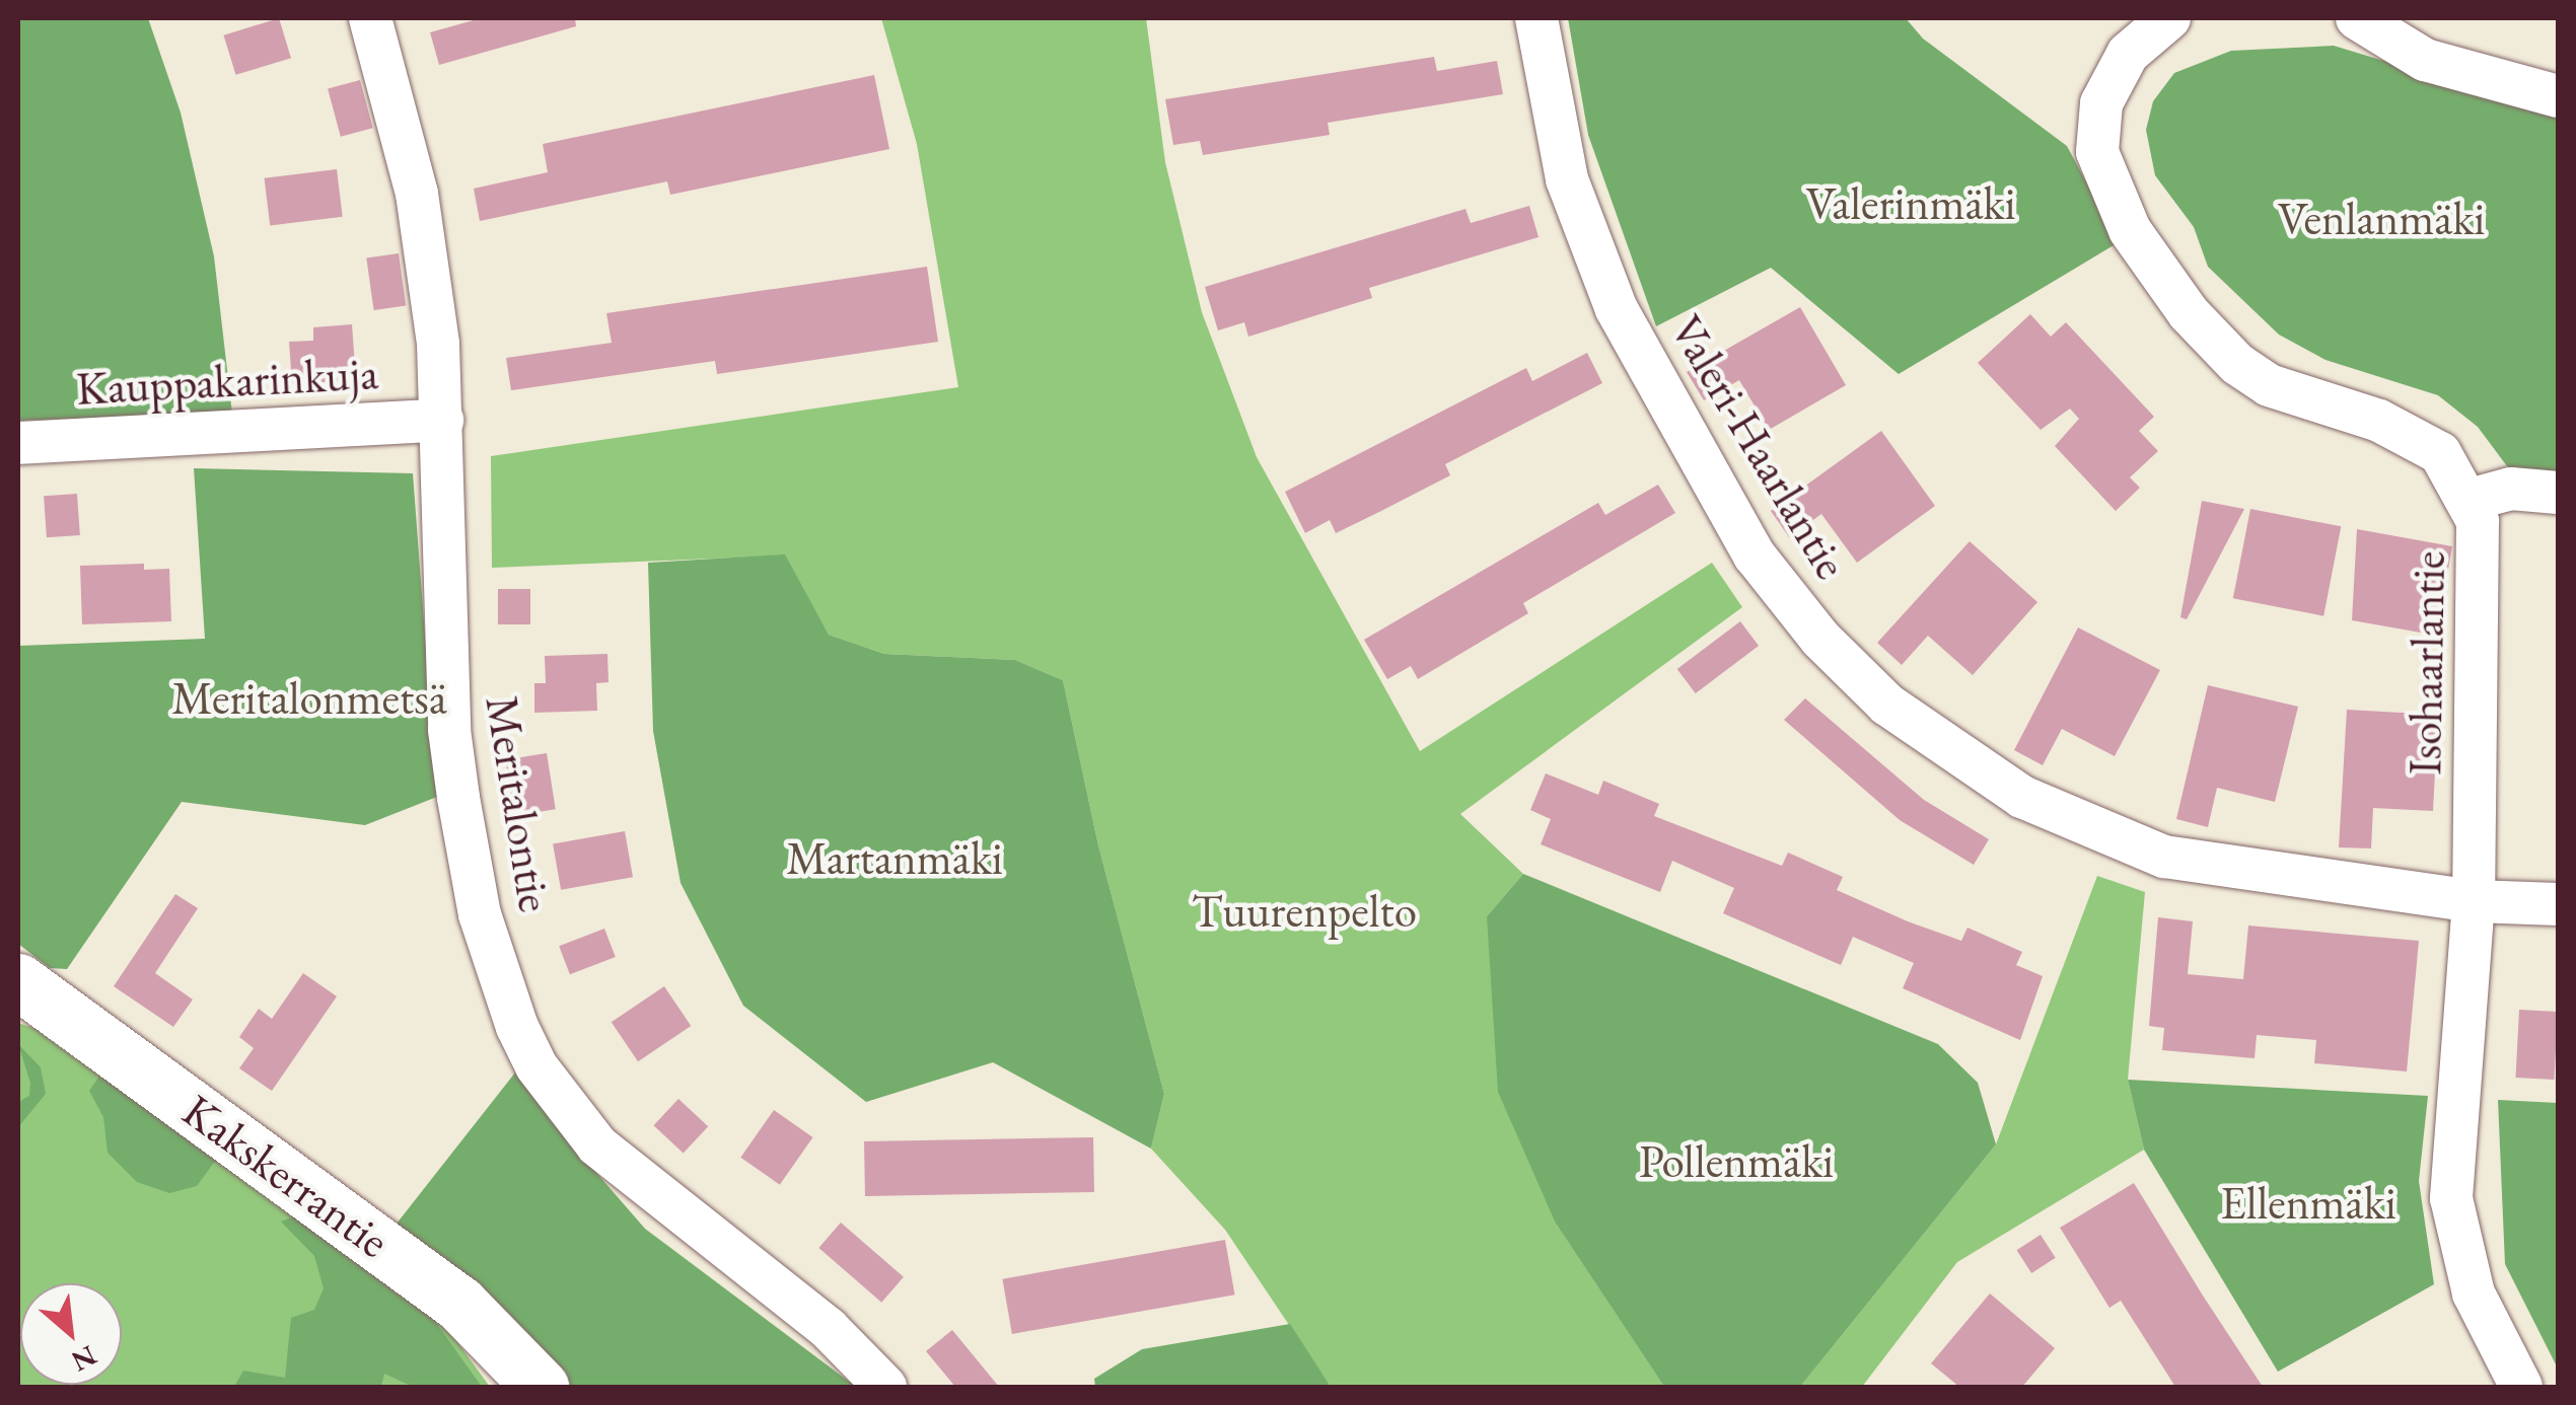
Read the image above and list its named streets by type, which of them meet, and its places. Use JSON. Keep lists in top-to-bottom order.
{
  "streets": {
    "street": [
      "Kauppakarinkuja",
      "Valeri-Haarlantie",
      "Isohaarlantie",
      "Meritalontie",
      "Kakskerrantie"
    ]
  },
  "crossings": [
    ["Kauppakarinkuja", "Meritalontie"],
    ["Valeri-Haarlantie", "Isohaarlantie"]
  ],
  "parks": [
    "Valerinmäki",
    "Venlanmäki",
    "Meritalonmetsä",
    "Martanmäki",
    "Tuurenpelto",
    "Pollenmäki",
    "Ellenmäki"
  ],
  "north": "bottom right"
}
